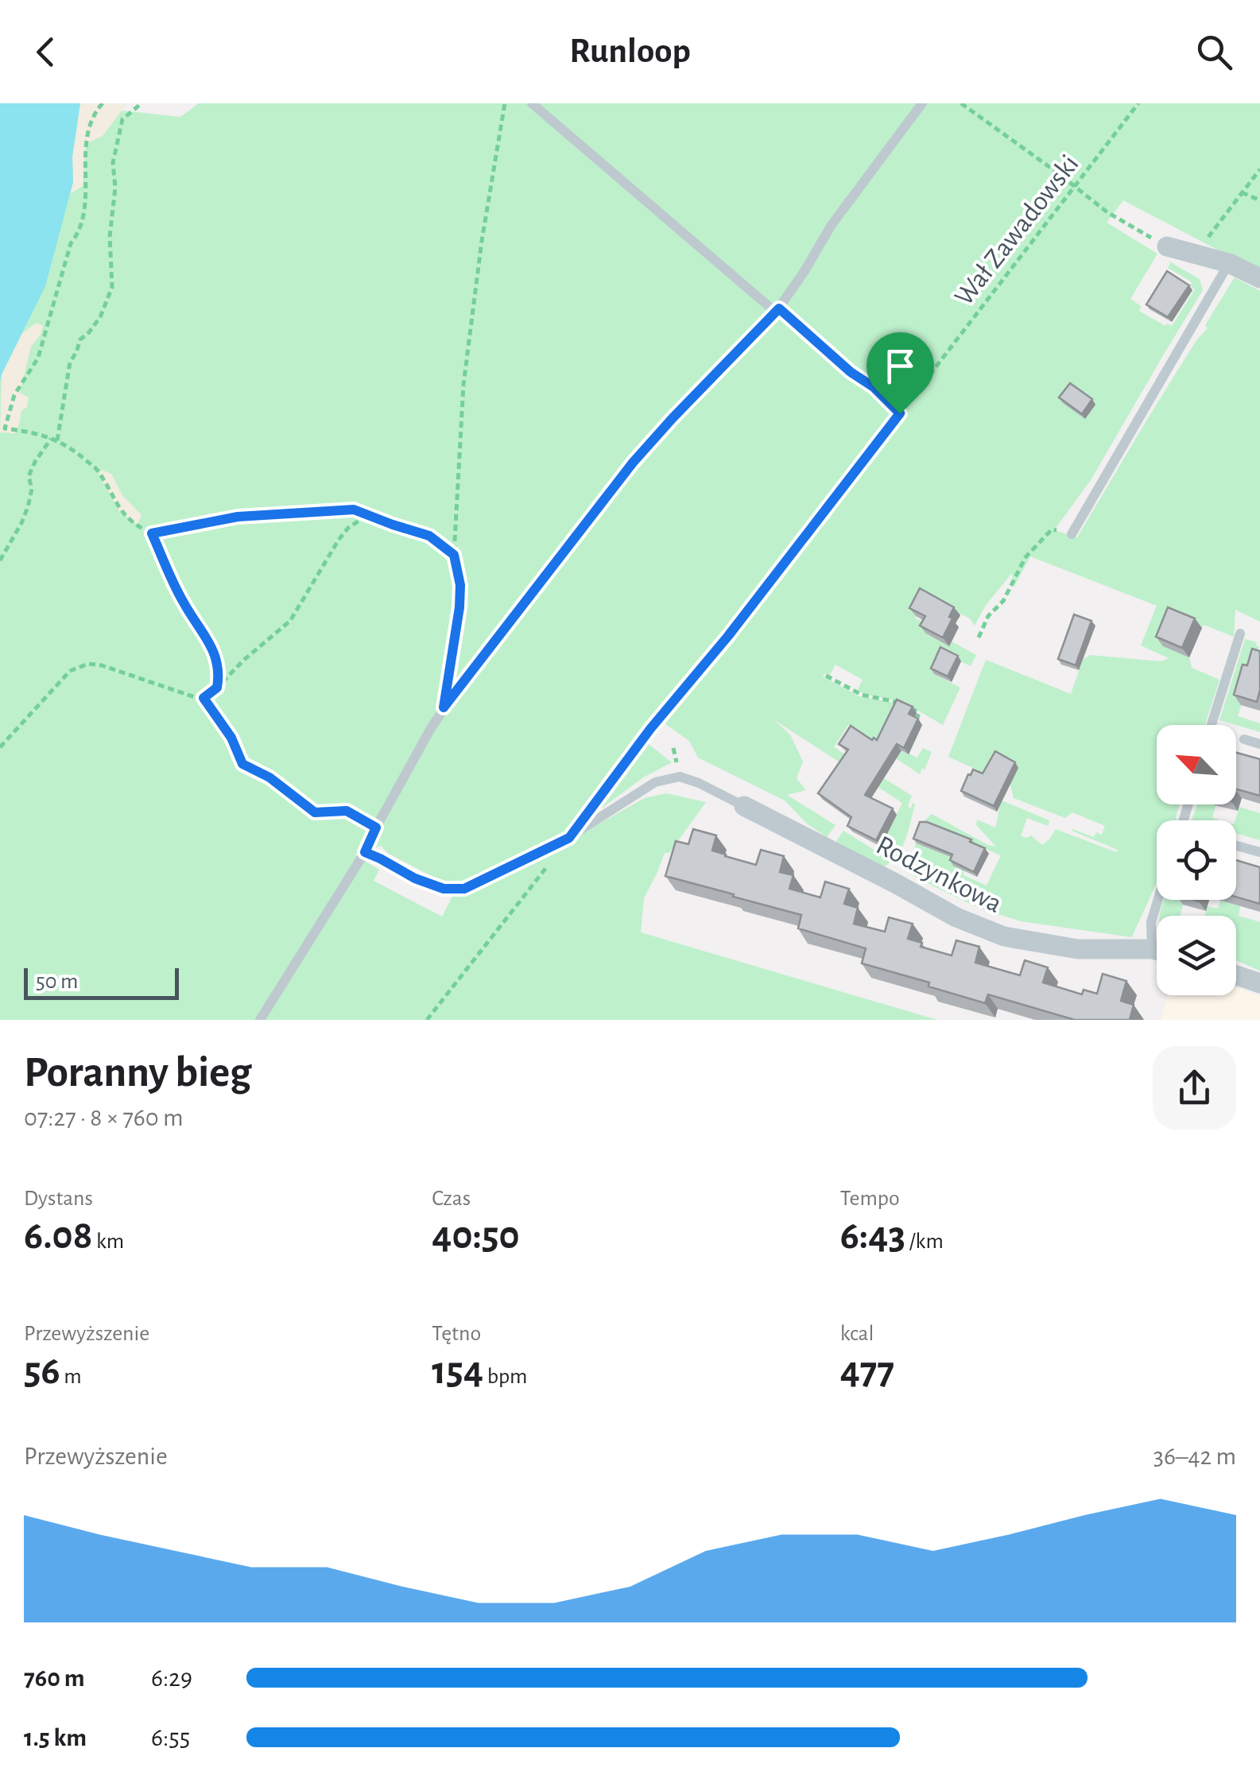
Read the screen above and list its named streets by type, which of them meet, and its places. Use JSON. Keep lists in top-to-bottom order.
{
  "streets": {
    "street": ["Rodzynkowa"],
    "path": ["Wał Zawadowski"]
  },
  "scale_bar": "50 m",
  "north": "top left",
  "page": {
    "header": "Runloop",
    "scale": "50 m",
    "heading": ["Poranny bieg", "07:27 · 8 × 760 m"],
    "stats": [
      ["Dystans", "6.08 km"],
      ["Czas", "40:50"],
      ["Tempo", "6:43 /km"],
      ["Przewyższenie", "56 m"],
      ["Tętno", "154 bpm"],
      ["kcal", "477"]
    ],
    "chart": ["Przewyższenie", "36–42 m"],
    "list": [
      {
        "name": "760 m",
        "note": "6:29"
      },
      {
        "name": "1.5 km",
        "note": "6:55"
      }
    ]
  }
}
